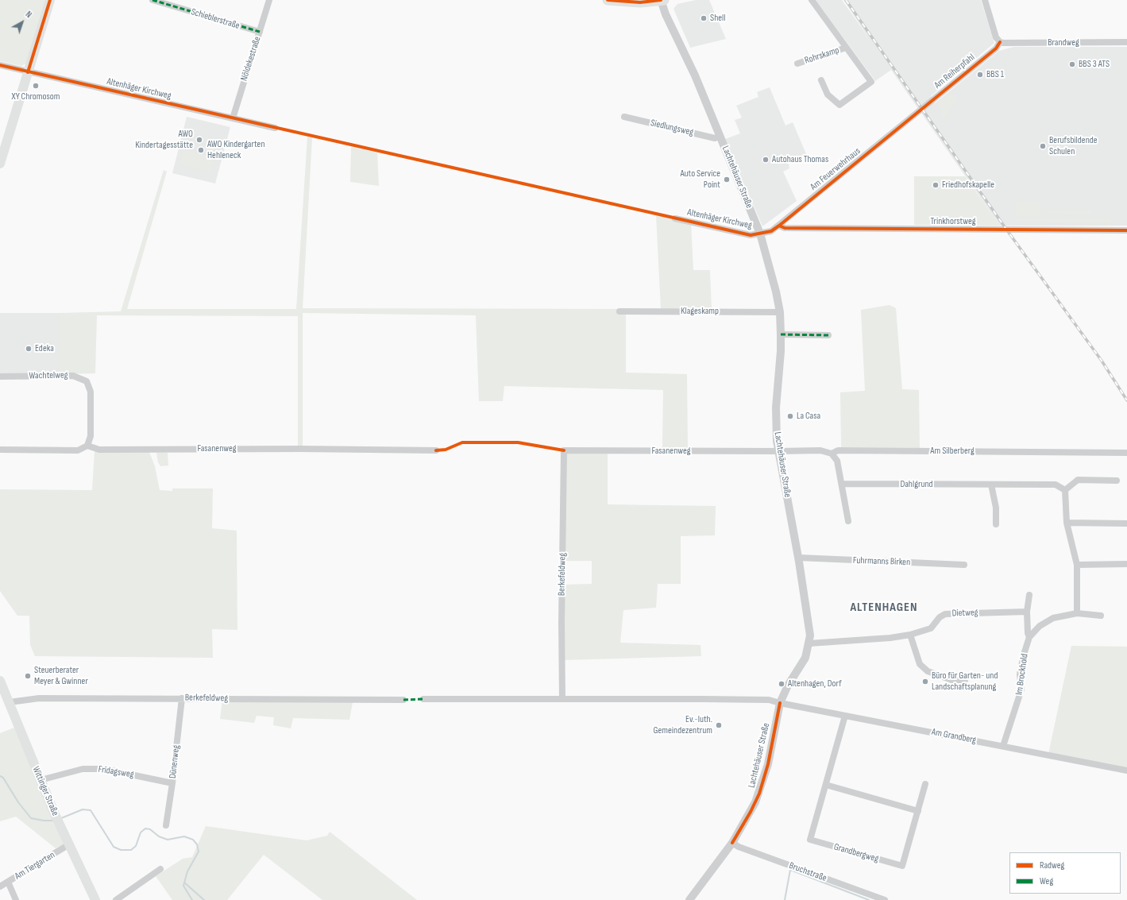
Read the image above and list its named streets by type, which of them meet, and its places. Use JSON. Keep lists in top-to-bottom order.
{
  "streets": {
    "main road": ["Wittinger Straße"],
    "street": [
      "Schieblerstraße",
      "Brandweg",
      "Rohrskamp",
      "Nöldekestraße",
      "Am Reiherpfahl",
      "Altenhäger Kirchweg",
      "Siedlungsweg",
      "Am Feuerwehrhaus",
      "Lachtehäuser Straße",
      "Trinkhorstweg",
      "Klageskamp",
      "Wachtelweg",
      "Fasanenweg",
      "Am Silberberg",
      "Dahlgrund",
      "Fuhrmanns Birken",
      "Berkefeldweg",
      "Dietweg",
      "Im Brockhold",
      "Am Grandberg",
      "Dünenweg",
      "Fridagsweg",
      "Grandbergweg",
      "Am Tiergarten",
      "Bruchstraße"
    ]
  },
  "crossings": [
    ["Schieblerstraße", "Nöldekestraße"],
    ["Brandweg", "Am Reiherpfahl"],
    ["Nöldekestraße", "Altenhäger Kirchweg"],
    ["Am Reiherpfahl", "Am Feuerwehrhaus"],
    ["Altenhäger Kirchweg", "Am Feuerwehrhaus"],
    ["Altenhäger Kirchweg", "Lachtehäuser Straße"],
    ["Siedlungsweg", "Lachtehäuser Straße"],
    ["Am Feuerwehrhaus", "Lachtehäuser Straße"],
    ["Am Feuerwehrhaus", "Trinkhorstweg"],
    ["Lachtehäuser Straße", "Klageskamp"],
    ["Lachtehäuser Straße", "Fasanenweg"],
    ["Lachtehäuser Straße", "Am Silberberg"],
    ["Lachtehäuser Straße", "Fuhrmanns Birken"],
    ["Lachtehäuser Straße", "Dietweg"],
    ["Lachtehäuser Straße", "Am Grandberg"],
    ["Lachtehäuser Straße", "Bruchstraße"],
    ["Wachtelweg", "Fasanenweg"],
    ["Fasanenweg", "Am Silberberg"],
    ["Fasanenweg", "Berkefeldweg"],
    ["Berkefeldweg", "Dünenweg"],
    ["Berkefeldweg", "Wittinger Straße"],
    ["Im Brockhold", "Am Grandberg"],
    ["Am Grandberg", "Grandbergweg"],
    ["Dünenweg", "Fridagsweg"],
    ["Fridagsweg", "Wittinger Straße"],
    ["Wittinger Straße", "Am Tiergarten"]
  ],
  "districts": ["ALTENHAGEN"],
  "places": [
    "Shell",
    "BBS 3 ATS",
    "BBS 1",
    "XY Chromosom",
    "AWO Kindertagesstätte",
    "Berufsbildende Schulen",
    "AWO Kindergarten Hehleneck",
    "Autohaus Thomas",
    "Auto Service Point",
    "Friedhofskapelle",
    "Edeka",
    "La Casa",
    "Steuerberater Meyer & Gwinner",
    "Büro für Garten- und Landschaftsplanung",
    "Altenhagen, Dorf",
    "Ev.-luth. Gemeindezentrum"
  ],
  "legend": ["Radweg", "Weg"],
  "north": "top right"
}
